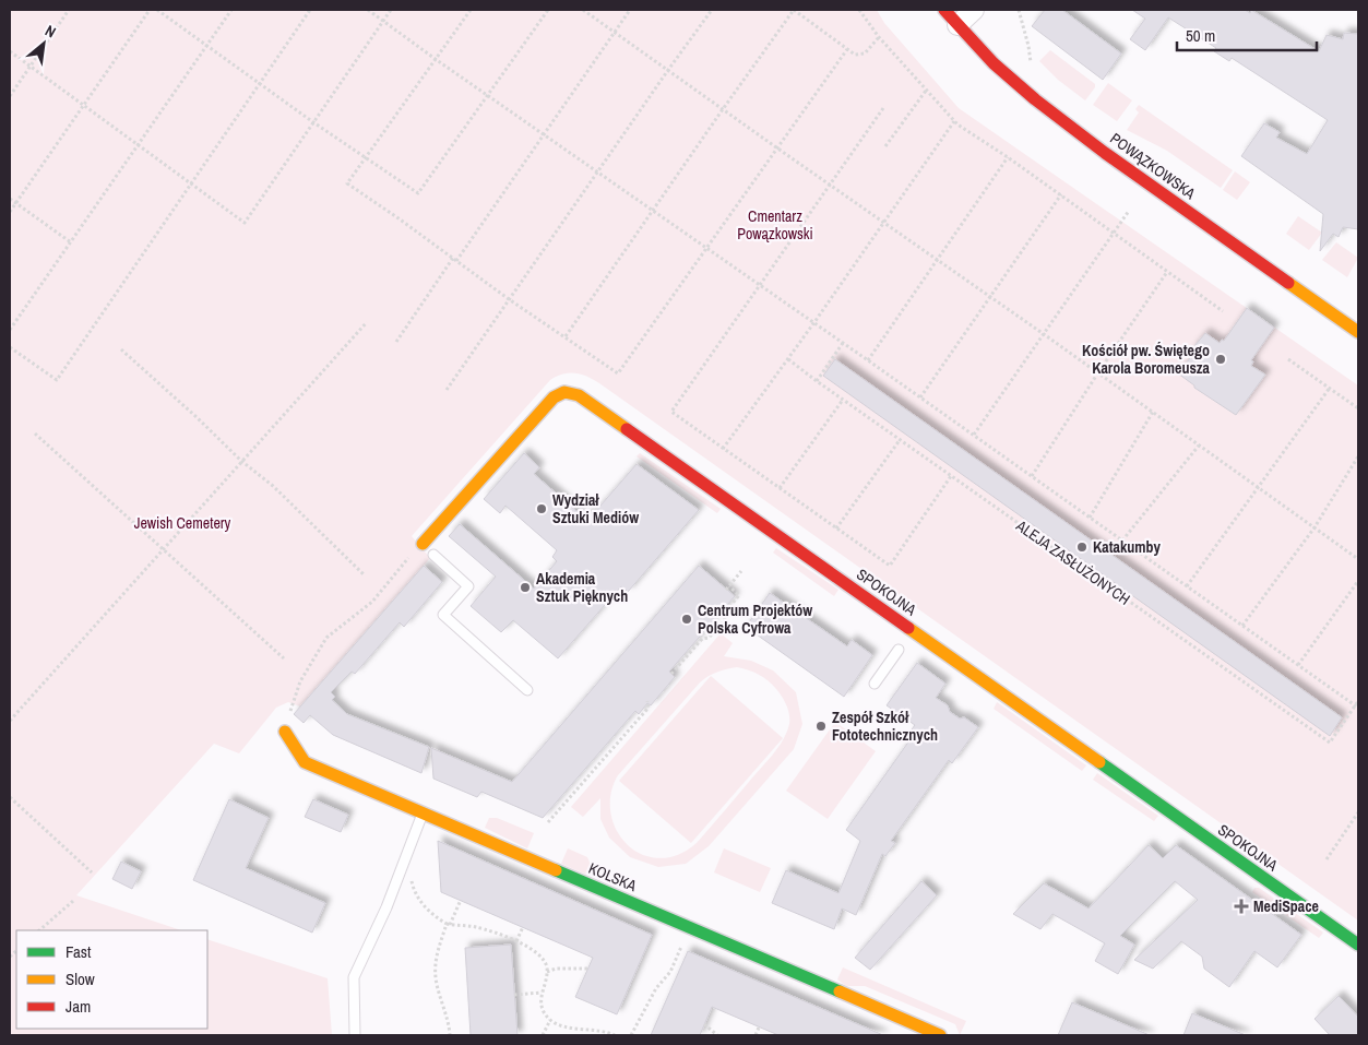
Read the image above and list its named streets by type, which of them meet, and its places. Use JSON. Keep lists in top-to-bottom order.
{
  "streets": {
    "street": ["POWĄZKOWSKA", "SPOKOJNA", "KOLSKA"],
    "path": ["ALEJA ZASŁUŻONYCH"]
  },
  "parks": ["Cmentarz Powązkowski", "Jewish Cemetery"],
  "places": {
    "other": [
      "Kościół pw. Świętego Karola Boromeusza",
      "Wydział Sztuki Mediów",
      "Katakumby",
      "Akademia Sztuk Pięknych",
      "Centrum Projektów Polska Cyfrowa",
      "Zespół Szkół Fototechnicznych"
    ],
    "health": ["MediSpace"]
  },
  "legend": ["Fast", "Slow", "Jam"],
  "scale_bar": "50 m",
  "north": "top right"
}
